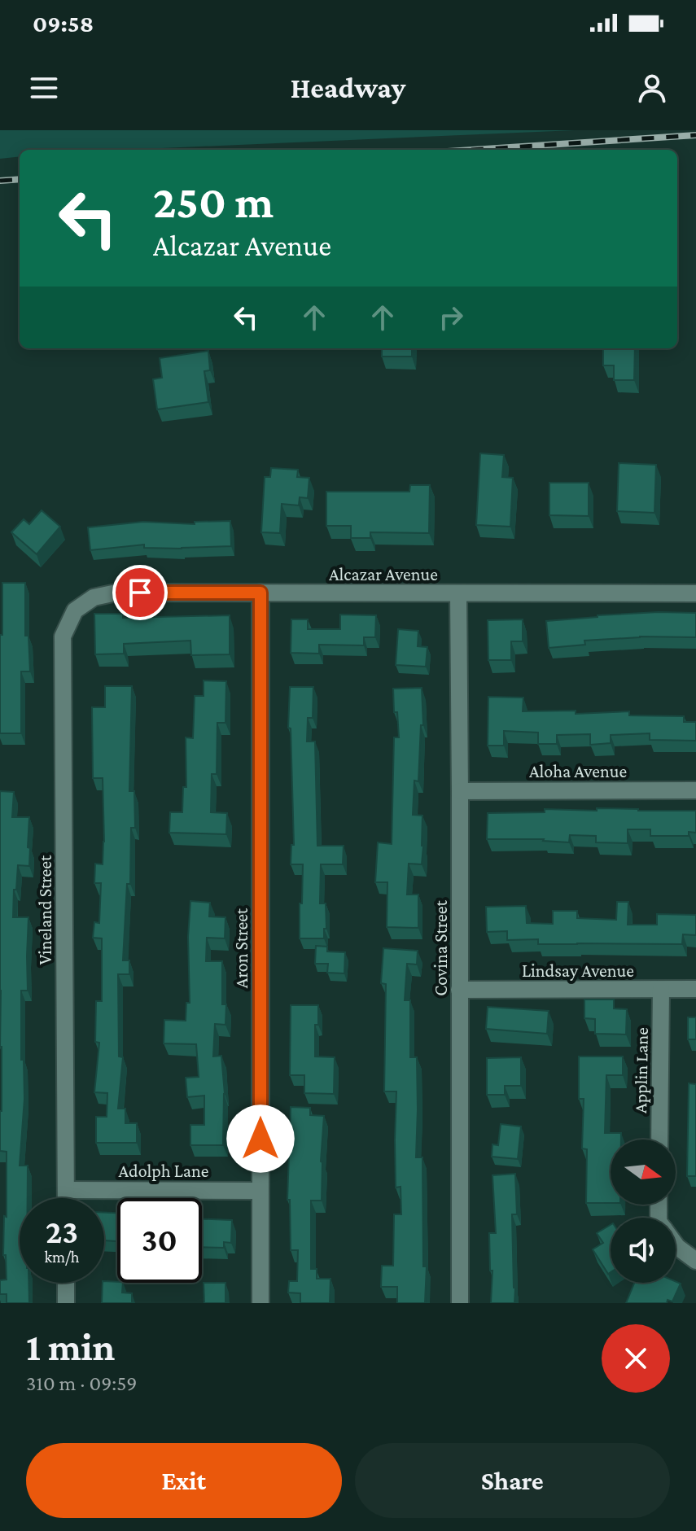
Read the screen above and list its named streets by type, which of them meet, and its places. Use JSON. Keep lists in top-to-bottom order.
{
  "streets": {
    "street": [
      "Alcazar Avenue",
      "Aloha Avenue",
      "Vineland Street",
      "Aron Street",
      "Covina Street",
      "Lindsay Avenue",
      "Applin Lane",
      "Adolph Lane"
    ]
  },
  "crossings": [
    ["Alcazar Avenue", "Vineland Street"],
    ["Alcazar Avenue", "Aron Street"],
    ["Alcazar Avenue", "Covina Street"],
    ["Aloha Avenue", "Covina Street"],
    ["Vineland Street", "Adolph Lane"],
    ["Aron Street", "Adolph Lane"],
    ["Covina Street", "Lindsay Avenue"],
    ["Lindsay Avenue", "Applin Lane"]
  ],
  "north": "right",
  "page": {
    "status": "09:58",
    "header": "Headway",
    "turn": ["250 m", "Alcazar Avenue"],
    "speed": "23 km/h",
    "limit": "30",
    "heading": ["1 min", "310 m · 09:59"],
    "buttons": ["Exit", "Share"]
  }
}
